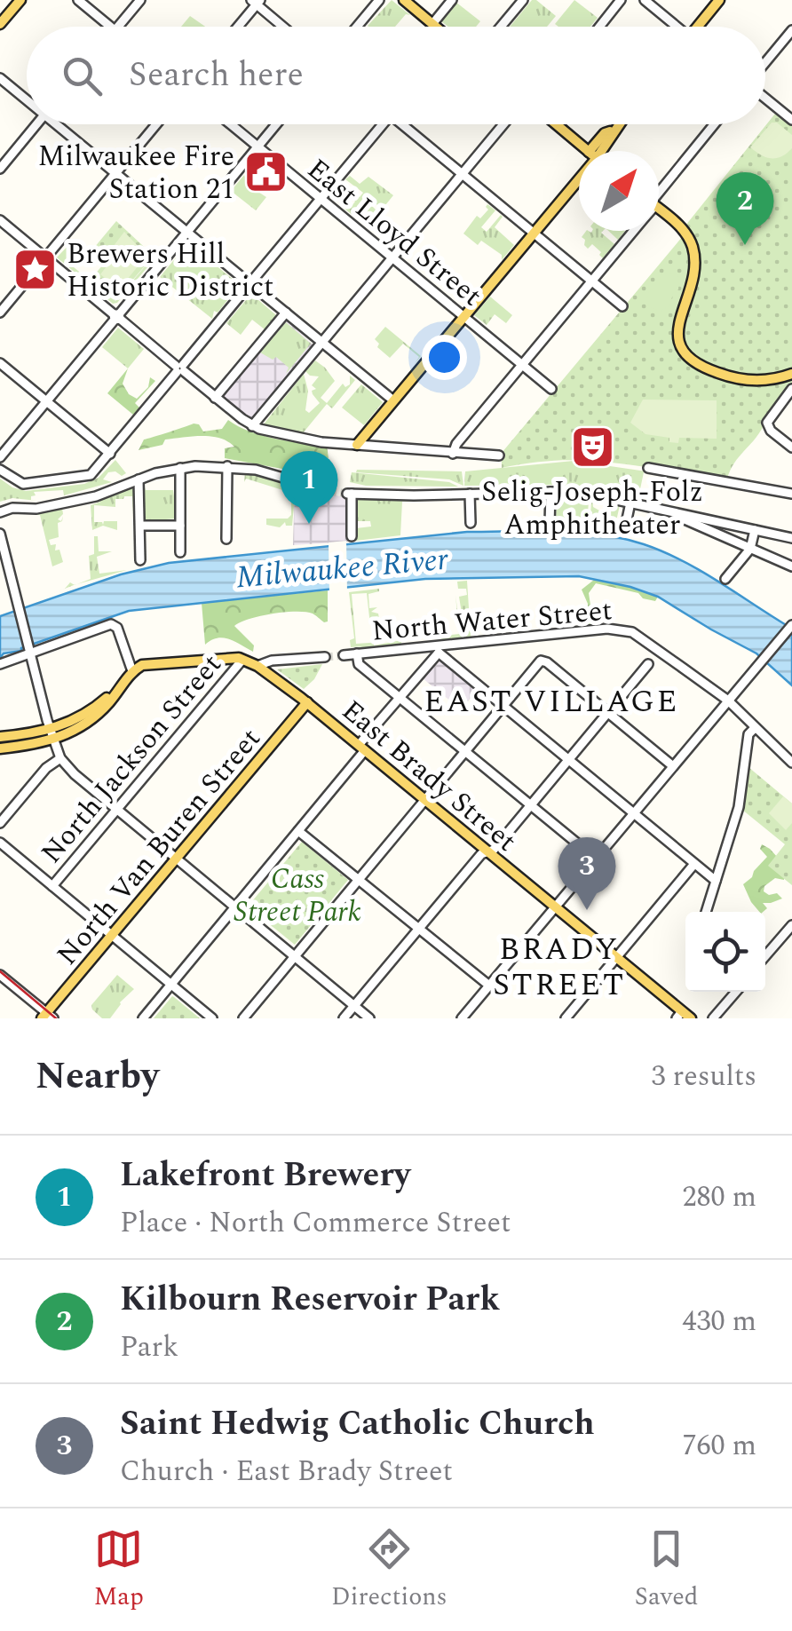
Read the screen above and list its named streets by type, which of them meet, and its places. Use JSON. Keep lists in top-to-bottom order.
{
  "streets": {
    "main road": ["East Brady Street", "North Van Buren Street"],
    "street": ["East Lloyd Street", "North Water Street", "North Jackson Street"]
  },
  "crossings": [
    ["East Brady Street", "North Van Buren Street"]
  ],
  "districts": ["EAST VILLAGE", "BRADY STREET"],
  "water": ["Milwaukee River"],
  "parks": ["Cass Street Park"],
  "places": {
    "public building": ["Milwaukee Fire Station 21"],
    "place": ["Brewers Hill Historic District"],
    "theatre": ["Selig-Joseph-Folz Amphitheater"]
  },
  "north": "top right",
  "page": {
    "search": "Search here",
    "pins": ["2", "1", "3"],
    "heading": ["Nearby", "3 results"],
    "list": [
      {
        "mark": "1",
        "name": "Lakefront Brewery",
        "note": "Place · North Commerce Street",
        "value": "280 m"
      },
      {
        "mark": "2",
        "name": "Kilbourn Reservoir Park",
        "note": "Park",
        "value": "430 m"
      },
      {
        "mark": "3",
        "name": "Saint Hedwig Catholic Church",
        "note": "Church · East Brady Street",
        "value": "760 m"
      }
    ],
    "nav": ["Map", "Directions", "Saved"]
  }
}
